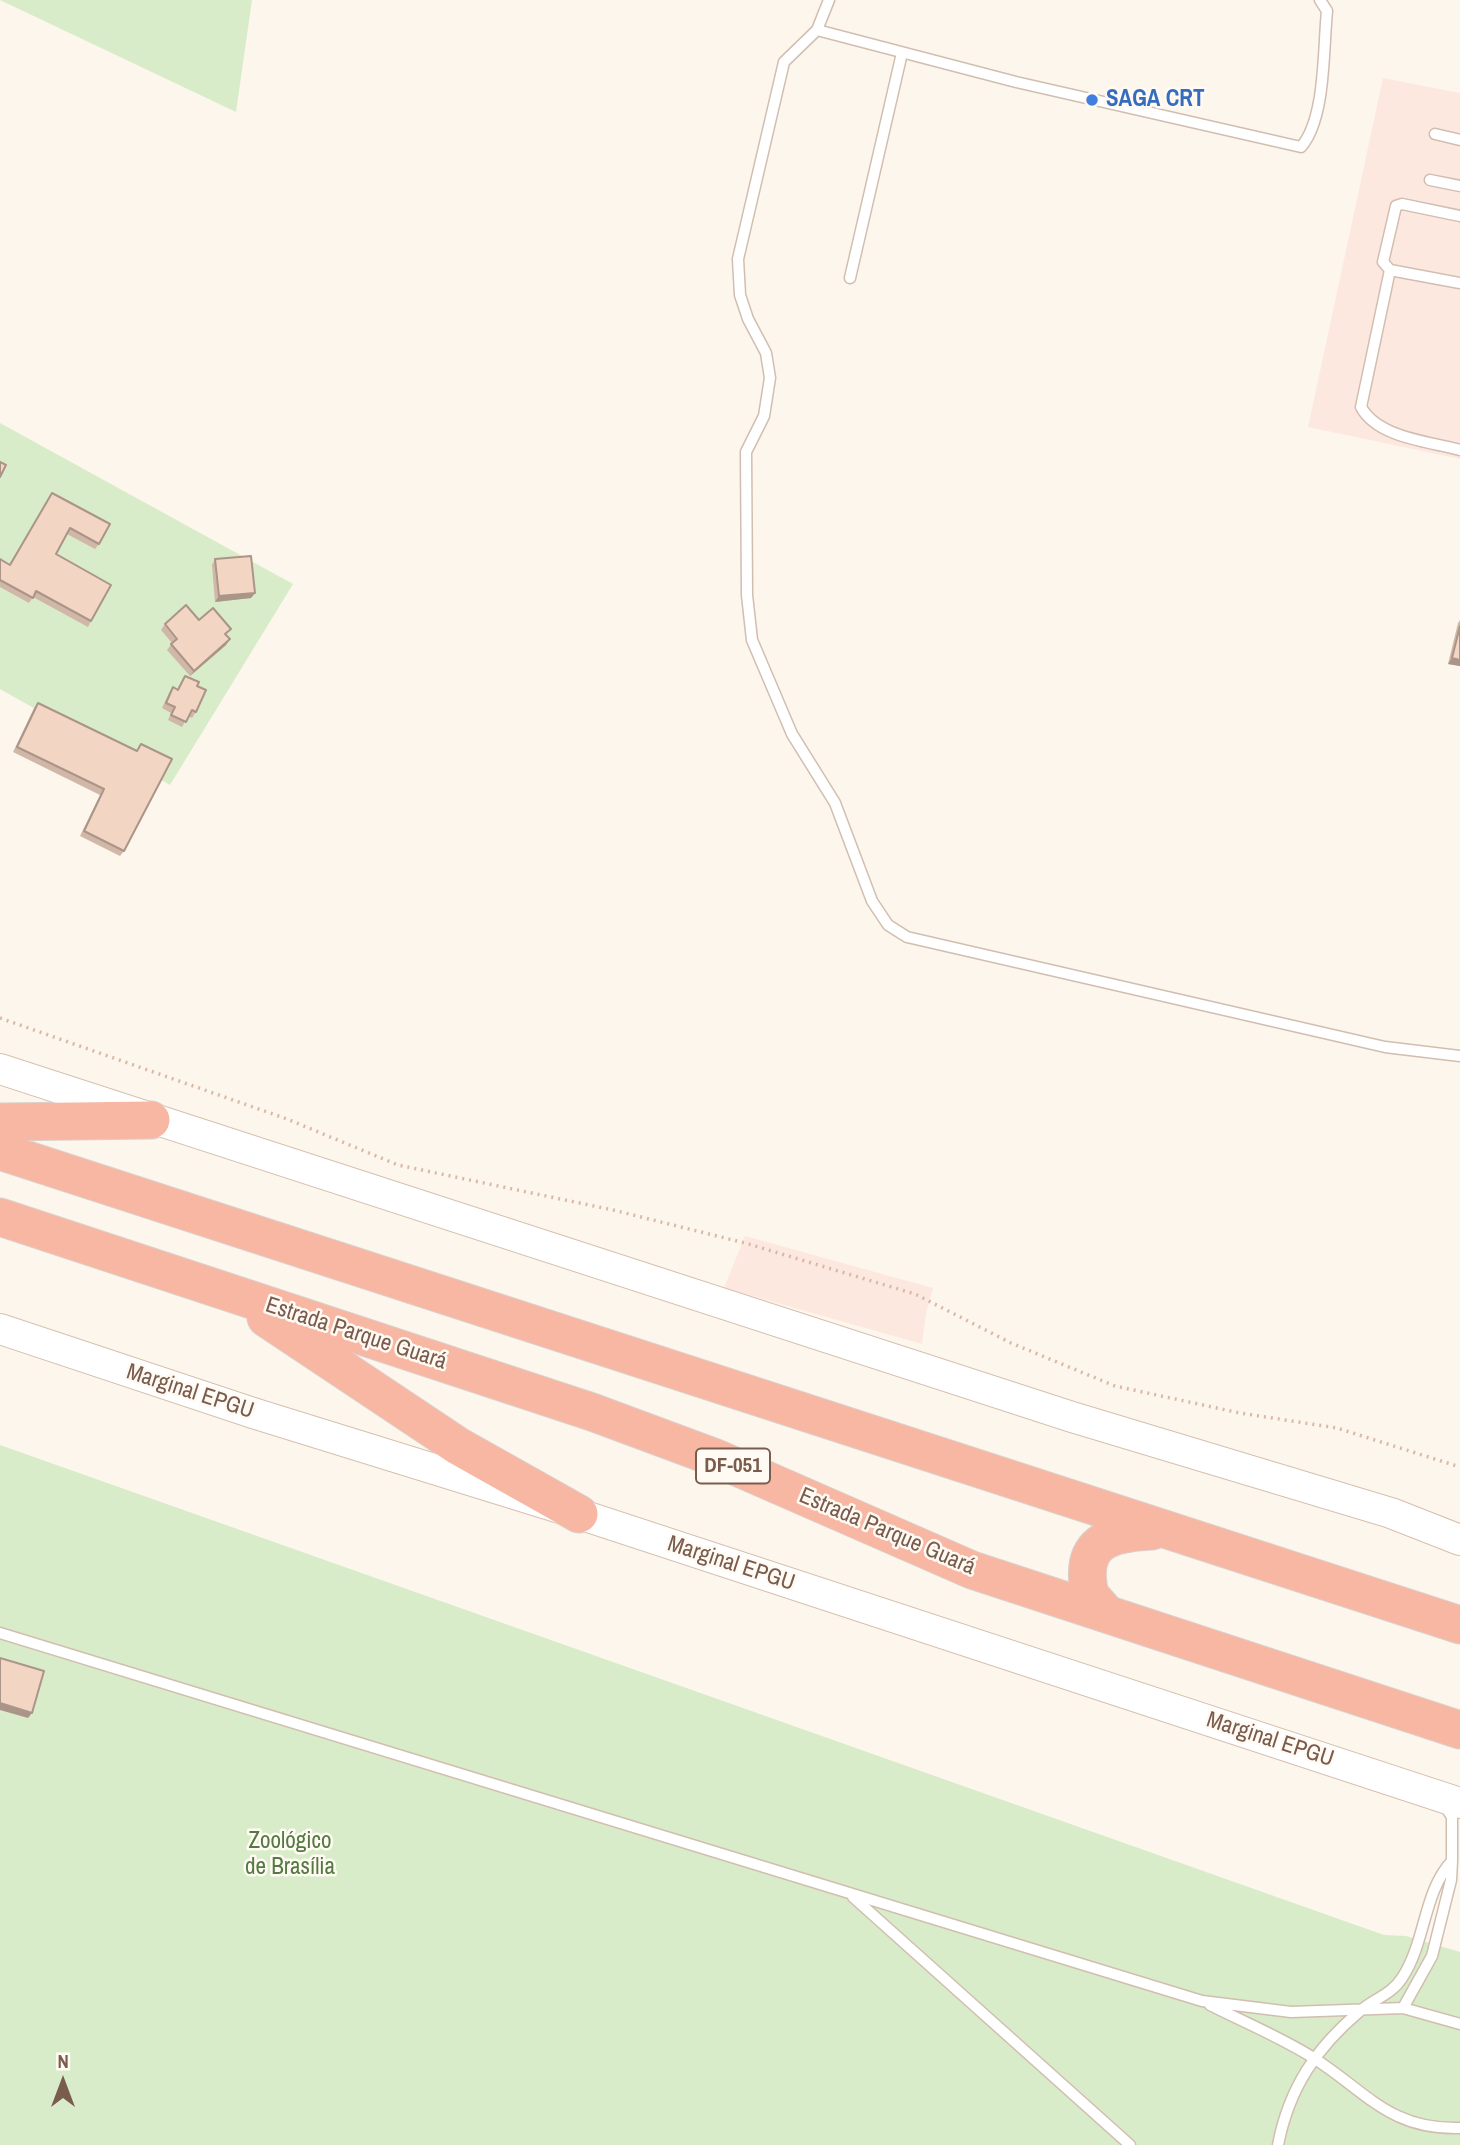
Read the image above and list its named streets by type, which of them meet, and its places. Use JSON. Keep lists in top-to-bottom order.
{
  "streets": {
    "highway": ["Estrada Parque Guará", "DF-051"],
    "street": ["Marginal EPGU"]
  },
  "parks": ["Zoológico de Brasília"],
  "places": ["SAGA CRT"],
  "north": "top"
}
